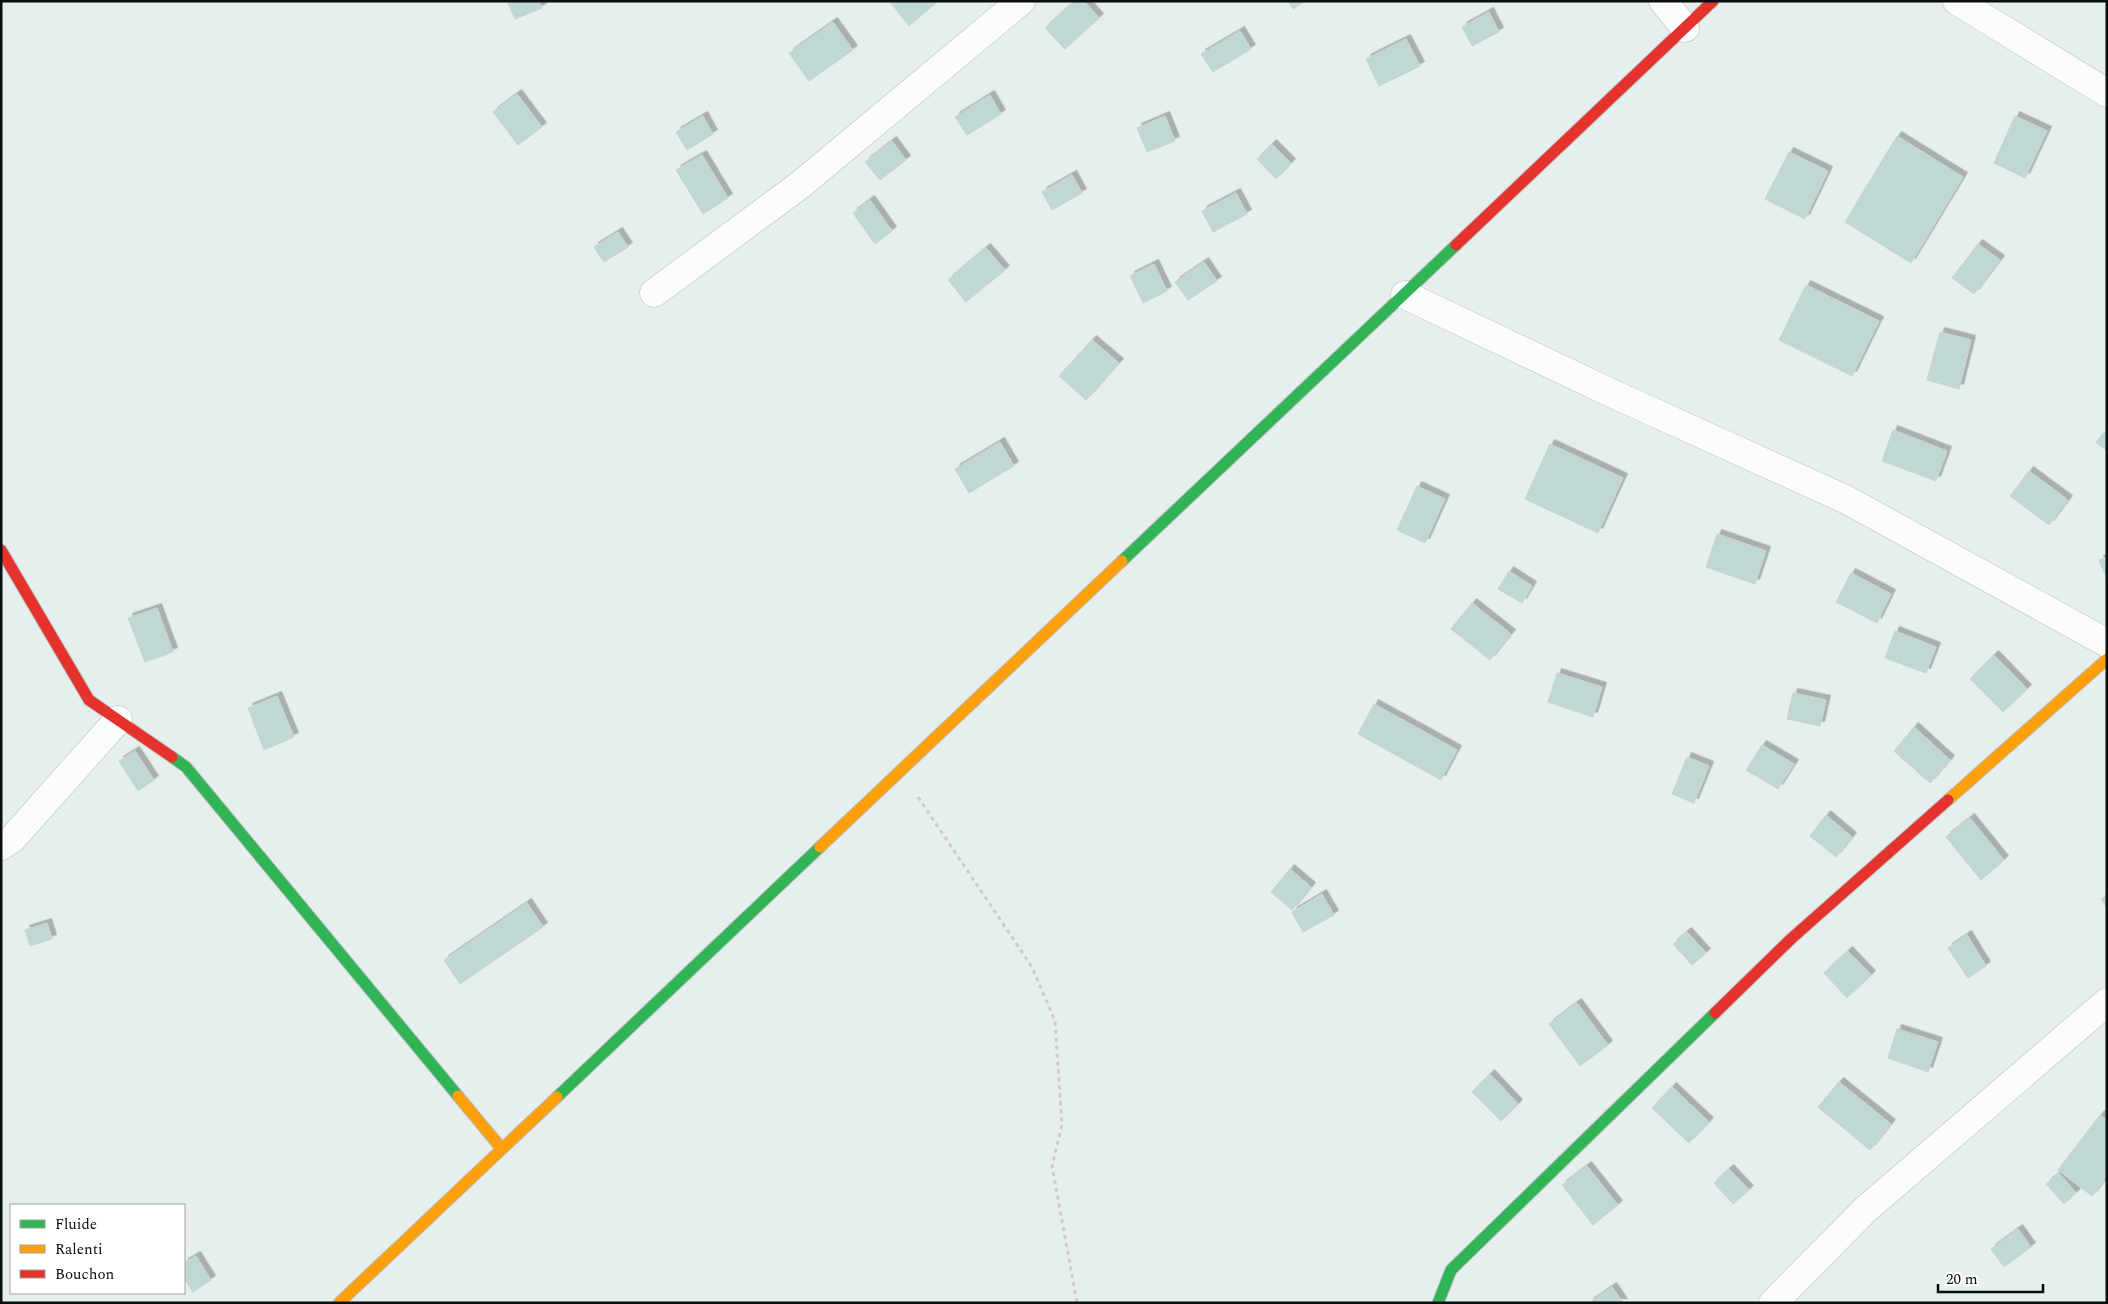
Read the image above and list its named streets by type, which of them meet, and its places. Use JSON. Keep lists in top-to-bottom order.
{
  "legend": ["Fluide", "Ralenti", "Bouchon"],
  "scale_bar": "20 m"
}
